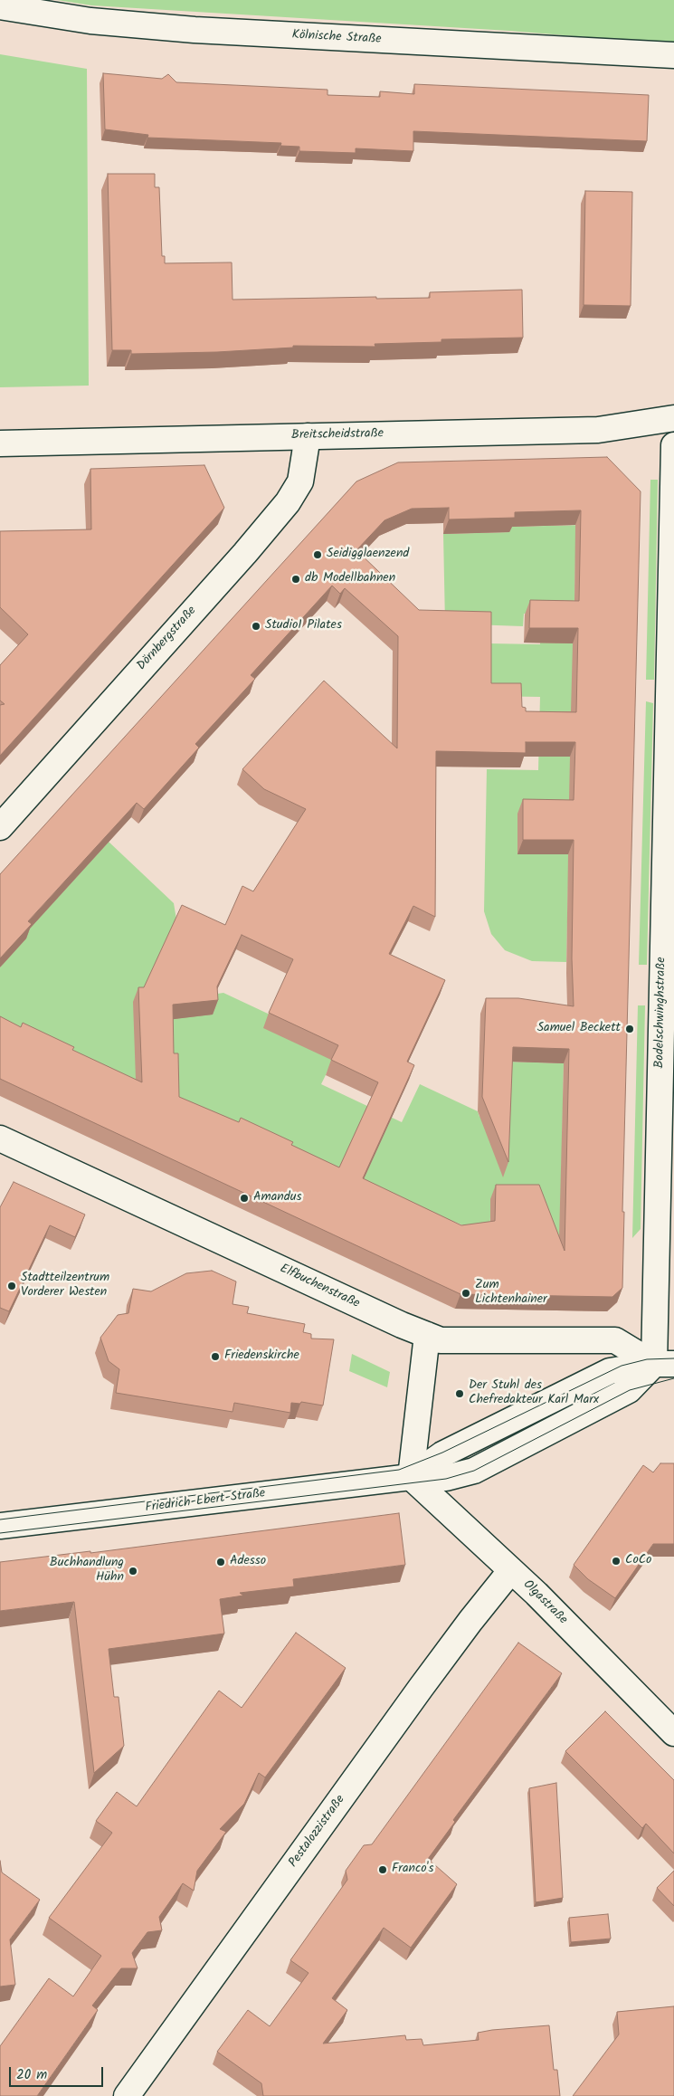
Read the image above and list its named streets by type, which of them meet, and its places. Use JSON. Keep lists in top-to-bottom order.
{
  "streets": {
    "street": [
      "Kölnische Straße",
      "Breitscheidstraße",
      "Dörnbergstraße",
      "Bodelschwinghstraße",
      "Elfbuchenstraße",
      "Friedrich-Ebert-Straße",
      "Olgastraße",
      "Pestalozzistraße"
    ]
  },
  "crossings": [
    ["Breitscheidstraße", "Dörnbergstraße"],
    ["Bodelschwinghstraße", "Elfbuchenstraße"],
    ["Bodelschwinghstraße", "Friedrich-Ebert-Straße"],
    ["Elfbuchenstraße", "Friedrich-Ebert-Straße"],
    ["Friedrich-Ebert-Straße", "Olgastraße"],
    ["Olgastraße", "Pestalozzistraße"]
  ],
  "places": [
    "Seidigglaenzend",
    "db Modellbahnen",
    "Studio1 Pilates",
    "Samuel Beckett",
    "Amandus",
    "Stadtteilzentrum Vorderer Westen",
    "Zum Lichtenhainer",
    "Friedenskirche",
    "Der Stuhl des Chefredakteur Karl Marx",
    "CoCo",
    "Adesso",
    "Buchhandlung Hühn",
    "Franco's"
  ],
  "scale_bar": "20 m"
}
